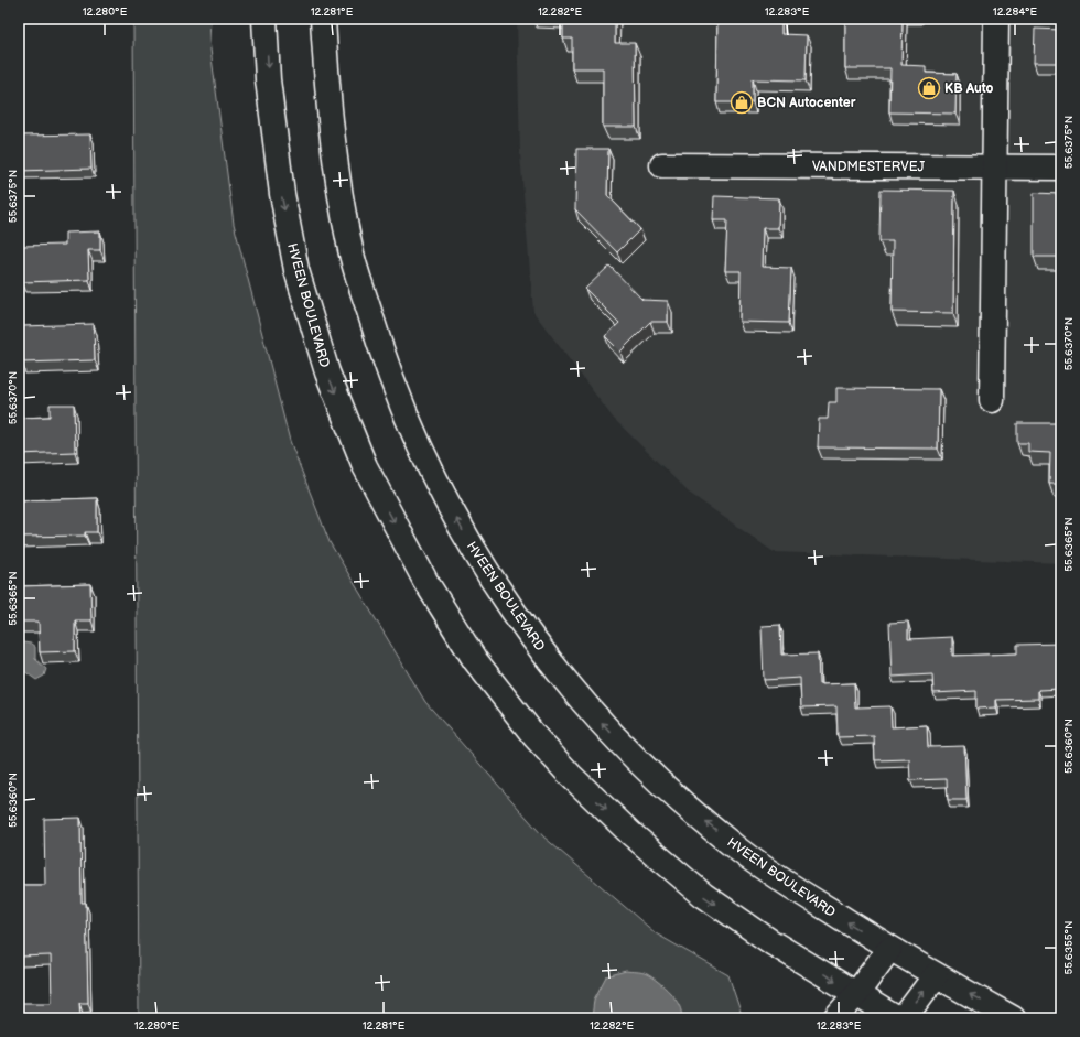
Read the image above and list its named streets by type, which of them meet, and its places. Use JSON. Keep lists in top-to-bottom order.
{
  "streets": {
    "street": ["VANDMESTERVEJ", "HVEEN BOULEVARD"]
  },
  "places": {
    "shop": ["KB Auto", "BCN Autocenter"]
  },
  "coordinates": [
    "12.280°E",
    "12.281°E",
    "12.282°E",
    "12.283°E",
    "12.284°E",
    "55.6375°N",
    "55.6370°N",
    "55.6365°N",
    "55.6360°N",
    "55.6355°N"
  ]
}
